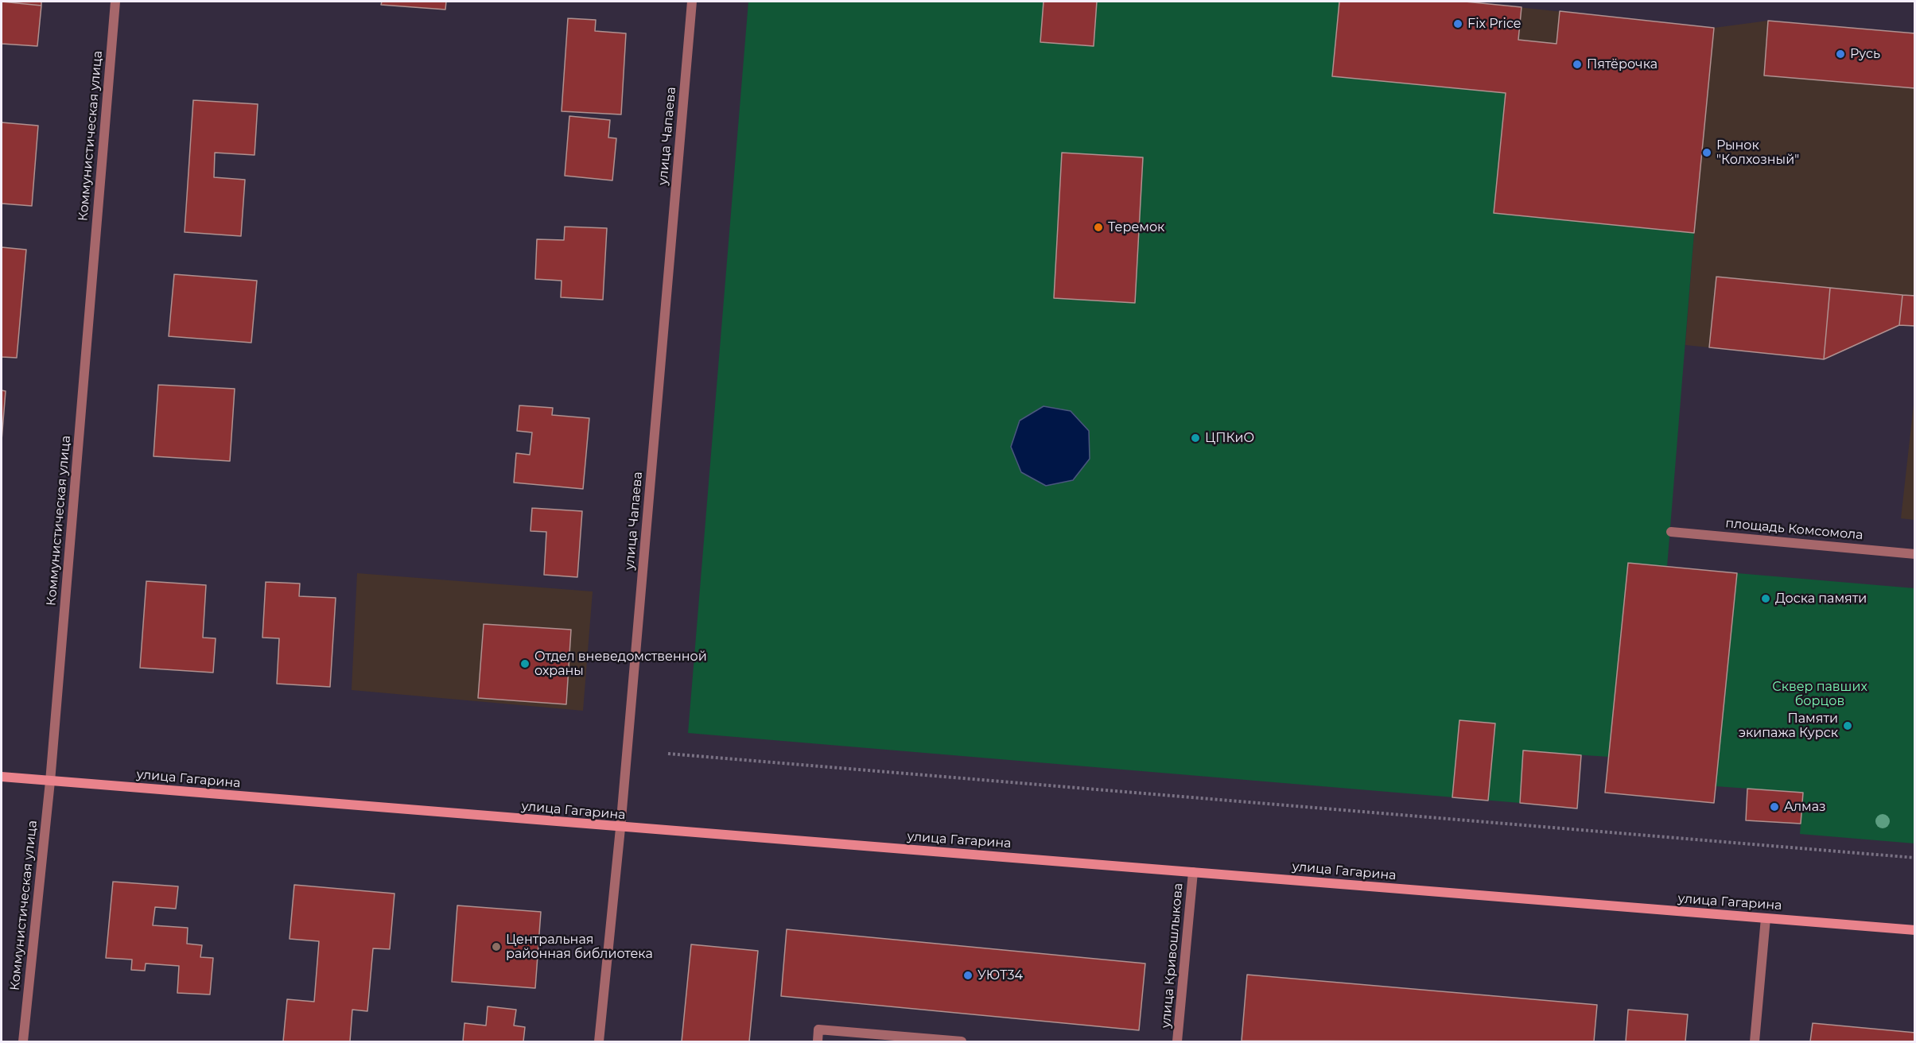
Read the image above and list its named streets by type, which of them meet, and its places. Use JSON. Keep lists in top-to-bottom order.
{
  "streets": {
    "street": [
      "Коммунистическая улица",
      "улица Чапаева",
      "площадь Комсомола",
      "улица Гагарина",
      "улица Кривошлыкова"
    ]
  },
  "crossings": [
    ["Коммунистическая улица", "улица Гагарина"],
    ["улица Чапаева", "улица Гагарина"],
    ["улица Гагарина", "улица Кривошлыкова"]
  ],
  "parks": ["Сквер павших борцов"],
  "places": [
    "Fix Price",
    "Русь",
    "Пятёрочка",
    "Рынок \"Колхозный\"",
    "Теремок",
    "ЦПКиО",
    "Доска памяти",
    "Отдел вневедомственной охраны",
    "Памяти экипажа Курск",
    "Алмаз",
    "Центральная районная библиотека",
    "УЮТ34"
  ]
}
